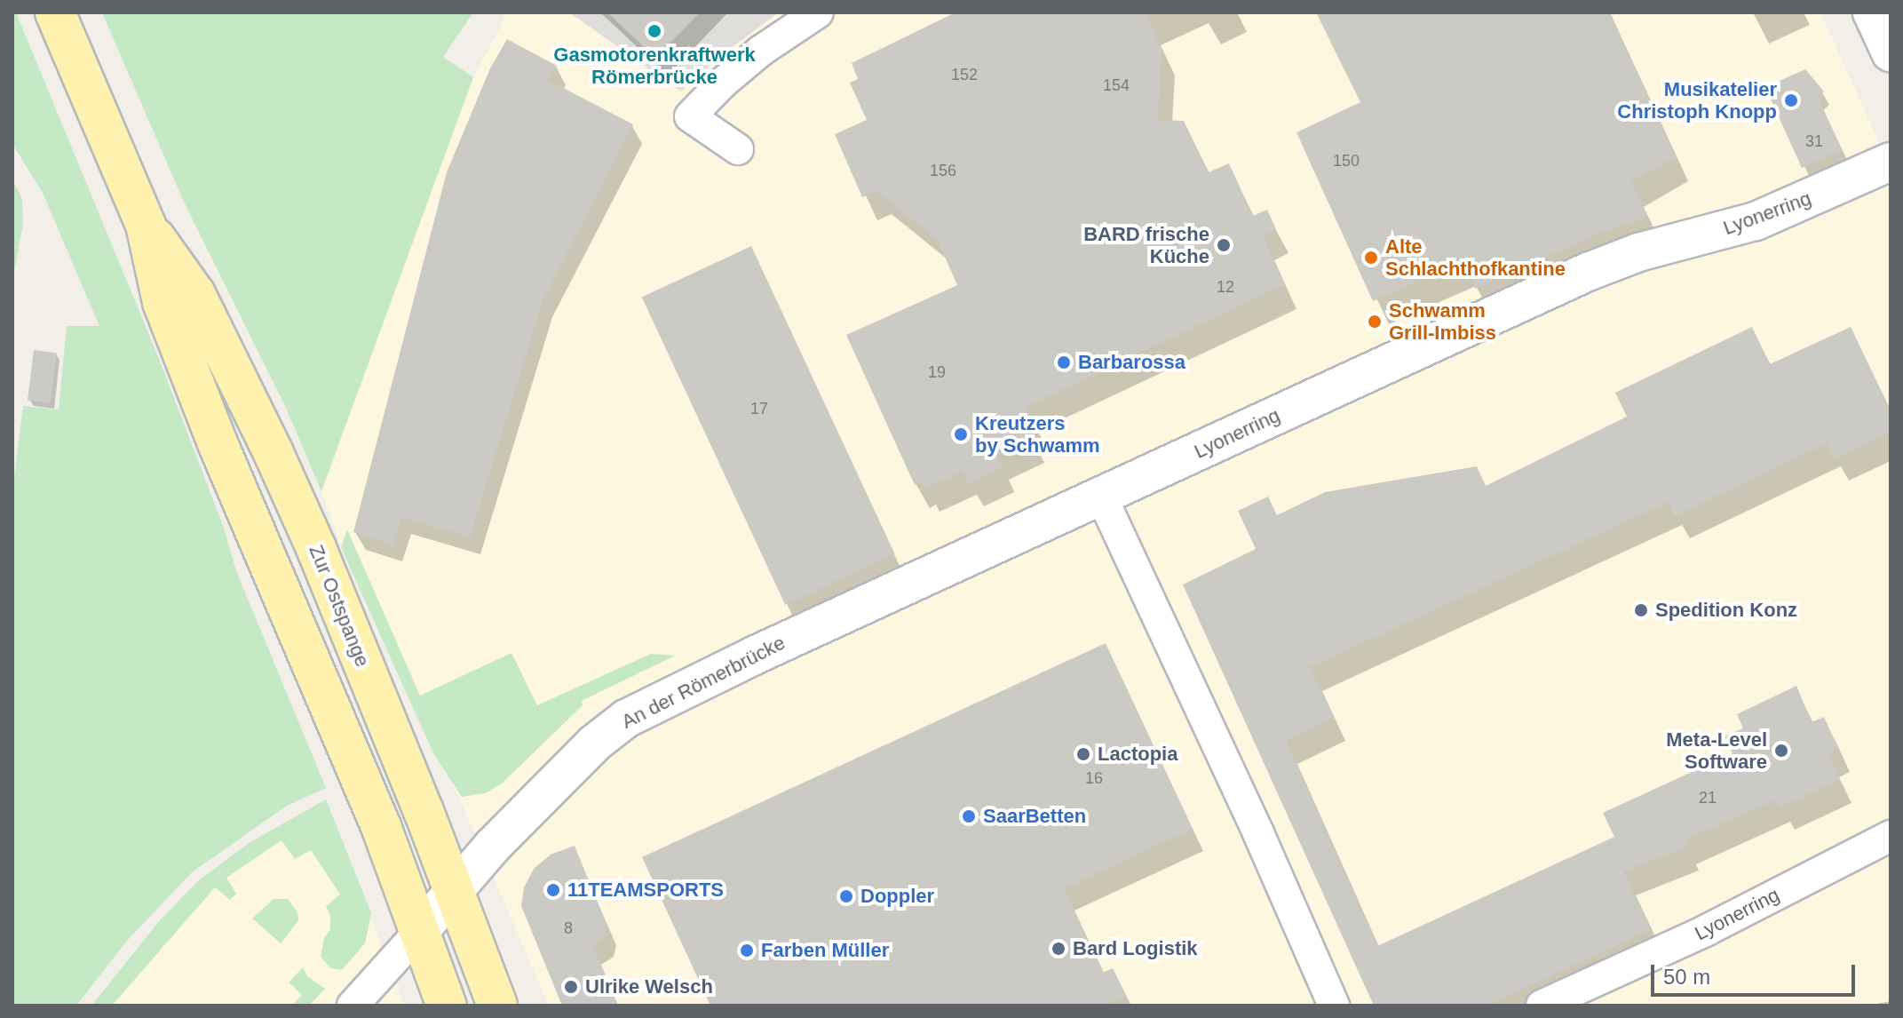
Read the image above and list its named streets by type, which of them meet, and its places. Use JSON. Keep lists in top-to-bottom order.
{
  "streets": {
    "main road": ["Zur Ostspange"],
    "street": ["Lyonerring", "An der Römerbrücke"]
  },
  "crossings": [
    ["Lyonerring", "An der Römerbrücke"],
    ["Zur Ostspange", "An der Römerbrücke"]
  ],
  "places": [
    "Gasmotorenkraftwerk Römerbrücke",
    "Musikatelier Christoph Knopp",
    "BARD frische Küche",
    "Alte Schlachthofkantine",
    "Schwamm Grill-Imbiss",
    "Barbarossa",
    "Kreutzers by Schwamm",
    "Spedition Konz",
    "Meta-Level Software",
    "Lactopia",
    "SaarBetten",
    "11TEAMSPORTS",
    "Doppler",
    "Bard Logistik",
    "Farben Müller",
    "Ulrike Welsch"
  ],
  "house_numbers": [
    "152",
    "154",
    "31",
    "150",
    "156",
    "12",
    "19",
    "17",
    "16",
    "21",
    "8"
  ],
  "scale_bar": "50 m"
}
